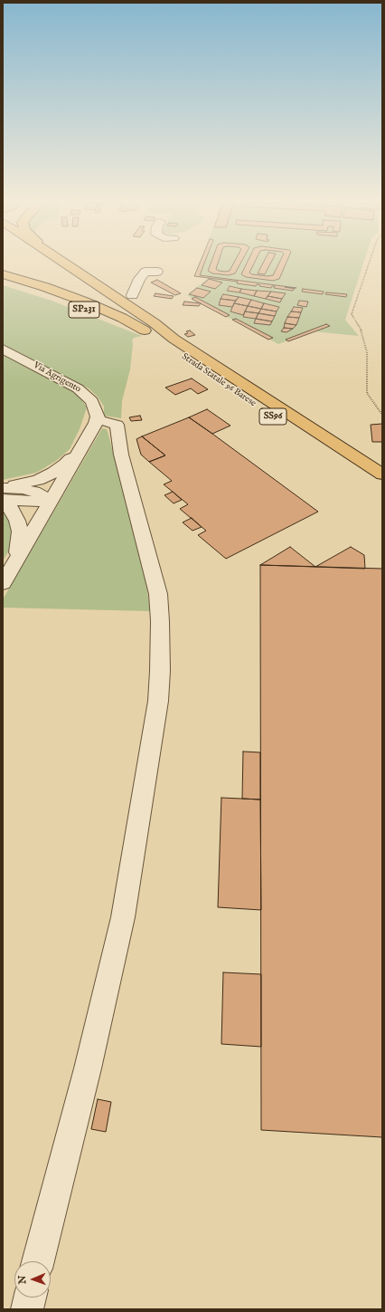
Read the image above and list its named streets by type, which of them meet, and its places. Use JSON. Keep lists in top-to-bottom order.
{
  "streets": {
    "main road": ["SP231", "Strada Statale 96 Barese", "SS96"],
    "street": ["Via Agrigento"]
  },
  "crossings": [
    ["SP231", "Strada Statale 96 Barese"],
    ["SP231", "SS96"],
    ["Strada Statale 96 Barese", "SS96"]
  ],
  "north": "left"
}
